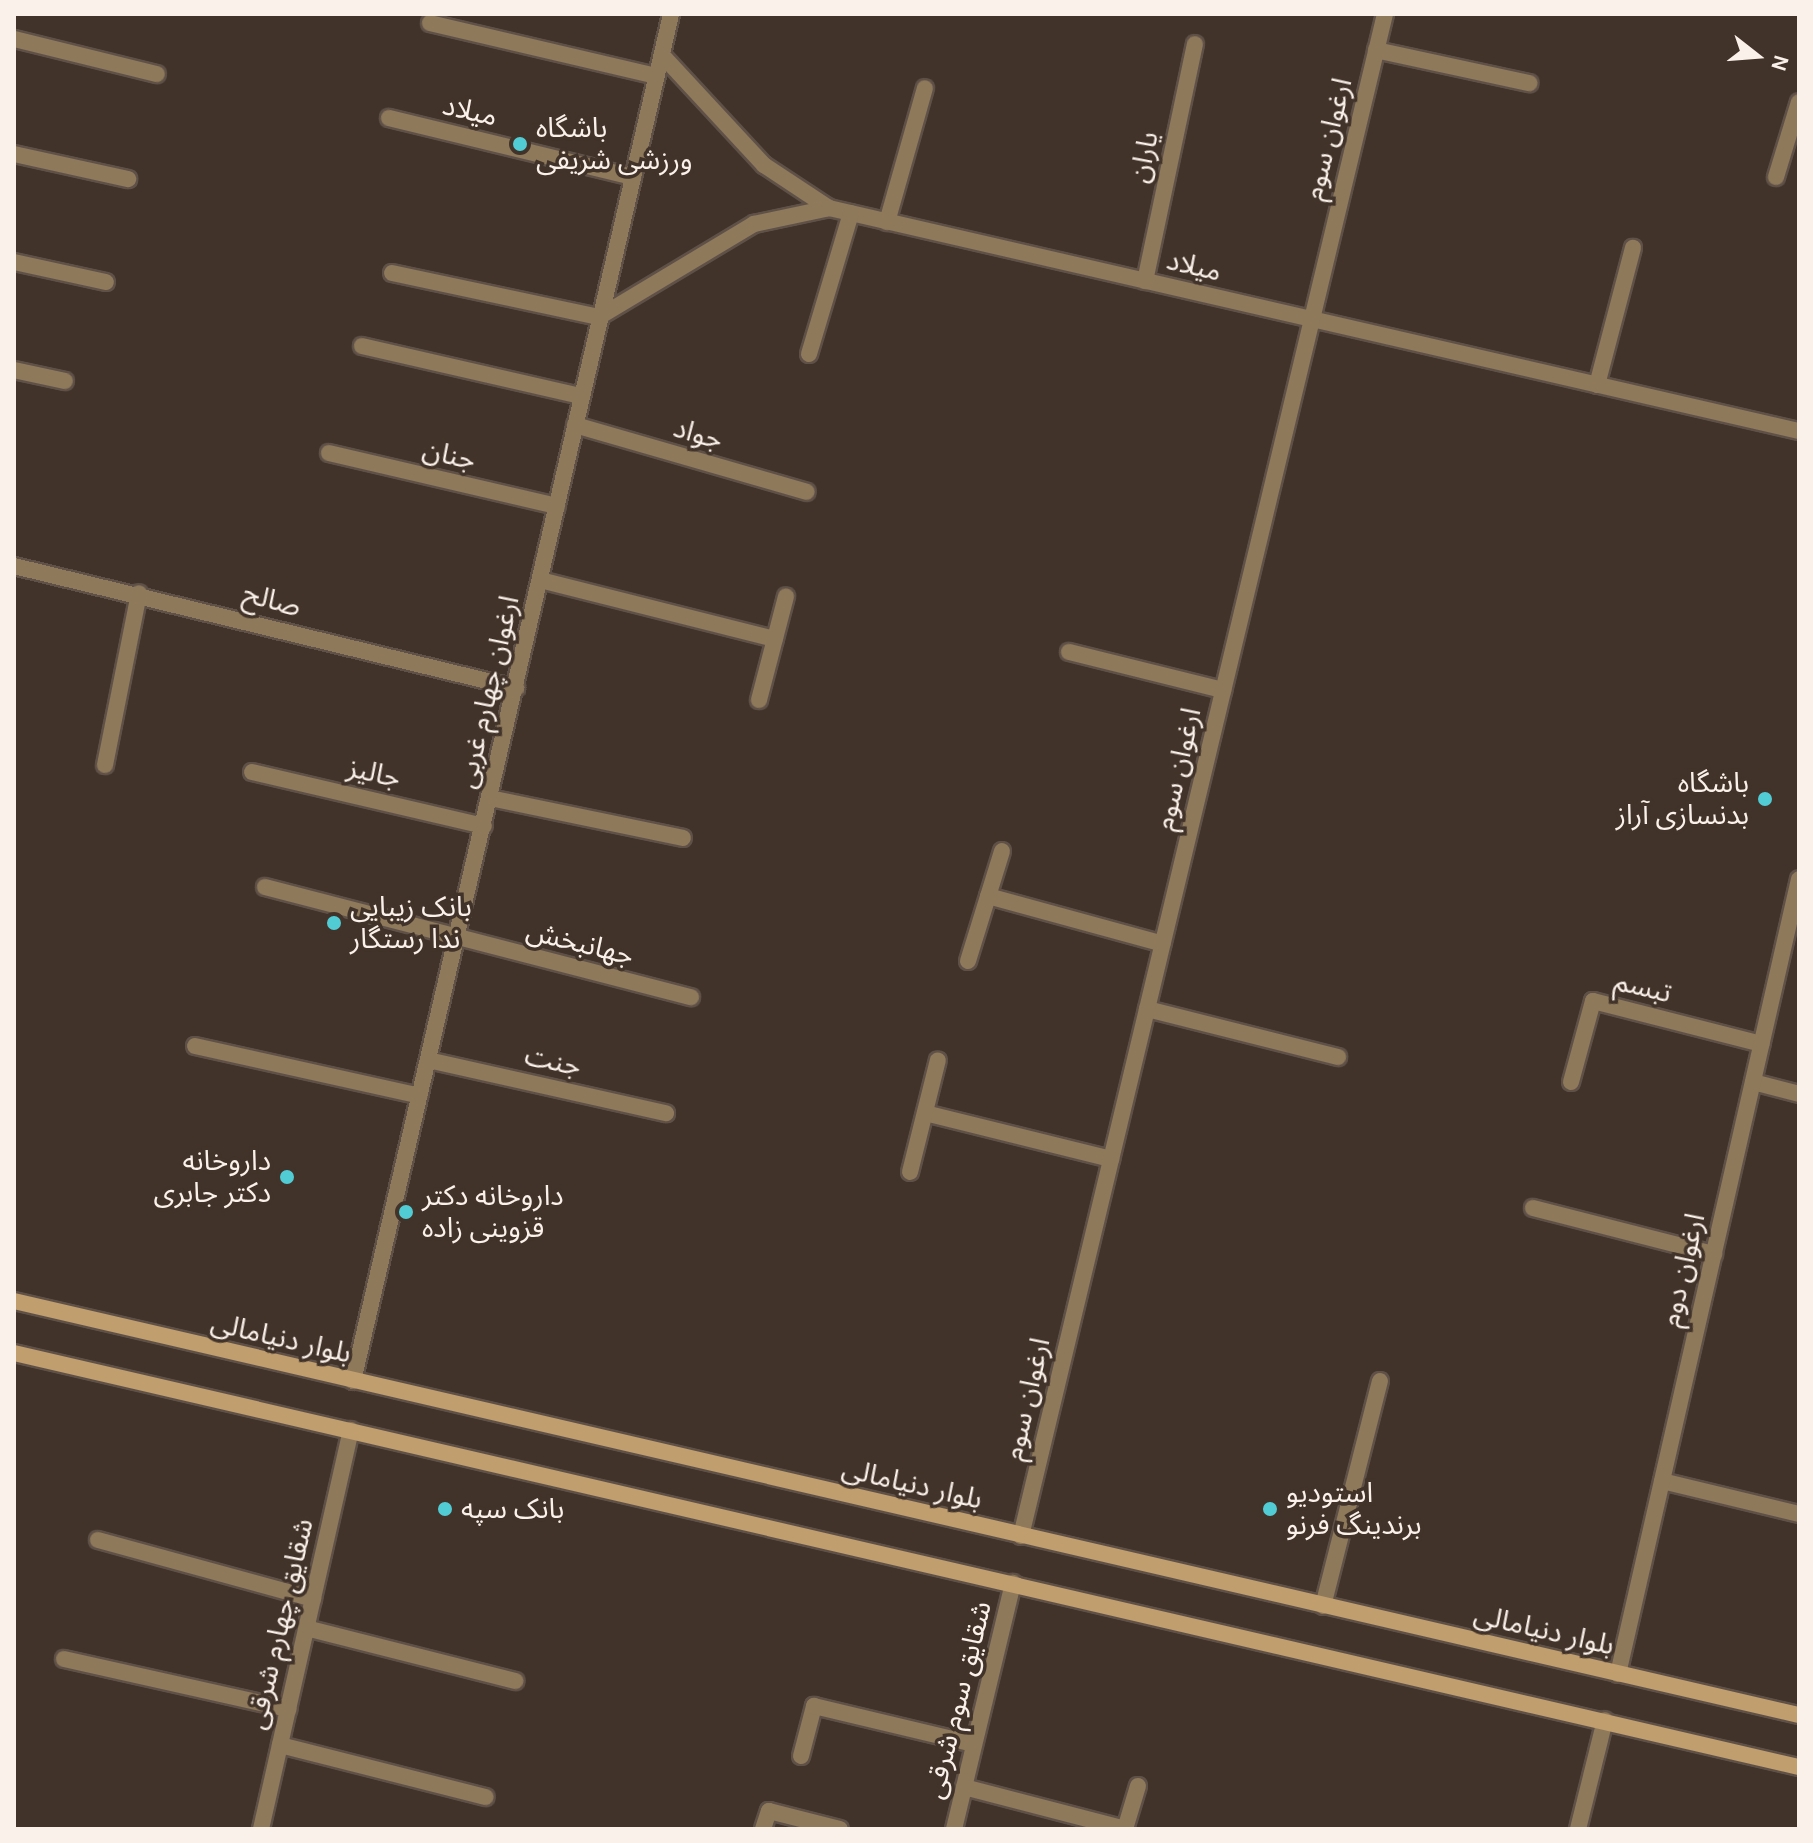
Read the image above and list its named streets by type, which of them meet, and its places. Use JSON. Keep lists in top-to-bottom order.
{
  "streets": {
    "main road": ["بلوار دنیامالی"],
    "street": [
      "میلاد",
      "ارغوان سوم",
      "یاران",
      "جواد",
      "جنان",
      "صالح",
      "ارغوان چهارم غربی",
      "جالیز",
      "جهانبخش",
      "تبسم",
      "جنت",
      "ارغوان دوم",
      "شقایق چهارم شرقی",
      "شقایق سوم شرقی"
    ]
  },
  "crossings": [
    ["میلاد", "ارغوان سوم"],
    ["میلاد", "یاران"],
    ["میلاد", "ارغوان چهارم غربی"],
    ["ارغوان سوم", "بلوار دنیامالی"],
    ["جواد", "ارغوان چهارم غربی"],
    ["جنان", "ارغوان چهارم غربی"],
    ["صالح", "ارغوان چهارم غربی"],
    ["ارغوان چهارم غربی", "جالیز"],
    ["ارغوان چهارم غربی", "جهانبخش"],
    ["ارغوان چهارم غربی", "جنت"],
    ["ارغوان چهارم غربی", "بلوار دنیامالی"],
    ["تبسم", "ارغوان دوم"],
    ["ارغوان دوم", "بلوار دنیامالی"]
  ],
  "places": [
    "باشگاه ورزشی شریفی",
    "باشگاه بدنسازی آراز",
    "بانک زیبایی ندا رستگار",
    "داروخانه دکتر جابری",
    "داروخانه دکتر قزوینی زاده",
    "بانک سپه",
    "استودیو برندینگ فرنو"
  ],
  "north": "right"
}
